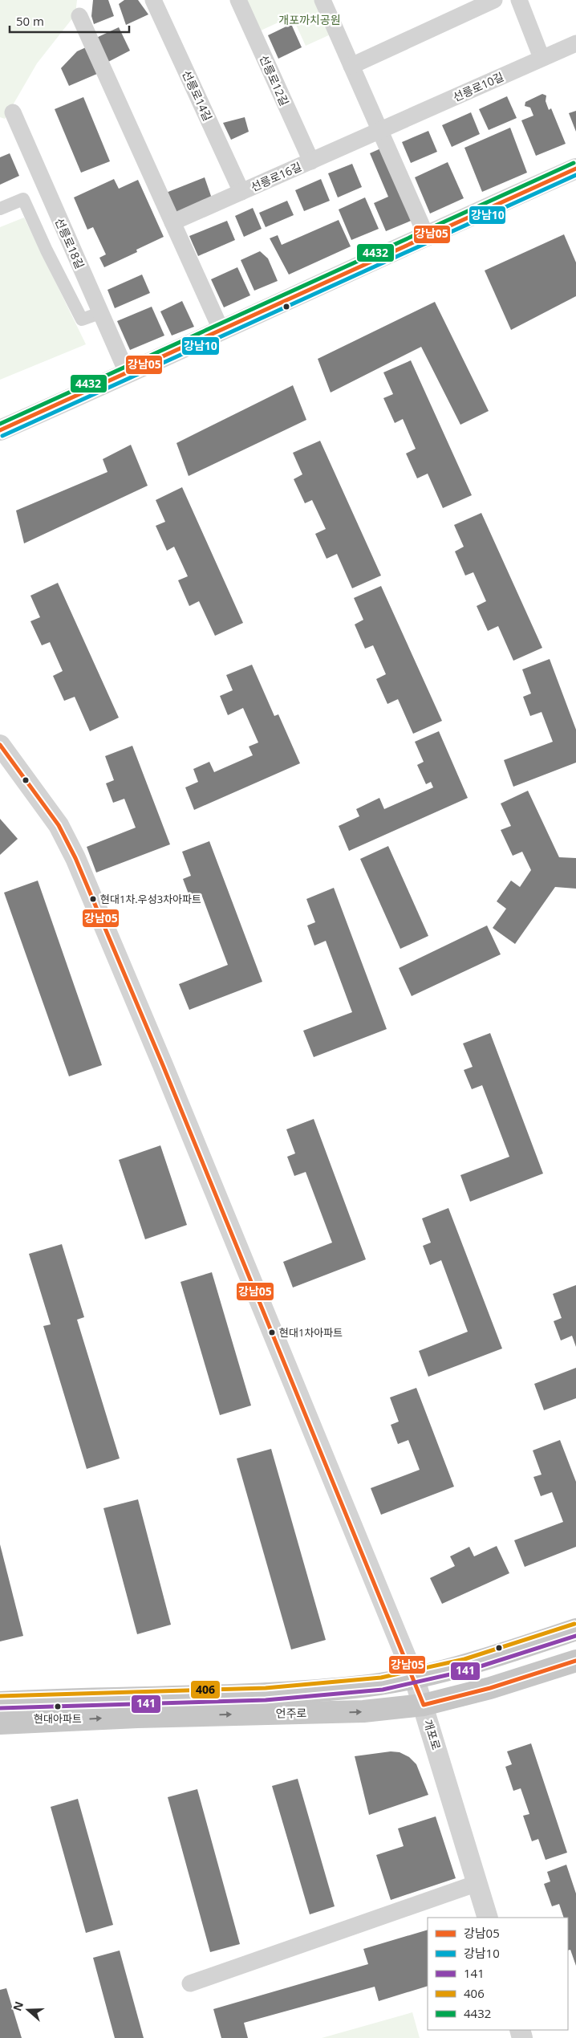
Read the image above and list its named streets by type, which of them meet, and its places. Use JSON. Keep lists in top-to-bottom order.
{
  "streets": {
    "main road": ["언주로"],
    "street": [
      "선릉로12길",
      "선릉로10길",
      "선릉로14길",
      "선릉로16길",
      "선릉로18길",
      "개포로"
    ]
  },
  "crossings": [
    ["선릉로12길", "선릉로16길"],
    ["선릉로10길", "선릉로16길"],
    ["선릉로14길", "선릉로16길"],
    ["언주로", "개포로"]
  ],
  "parks": ["개포까치공원"],
  "places": ["현대1차.우성3차아파트", "현대1차아파트", "현대아파트"],
  "lines": [
    "transit line 4432",
    "transit line 강남05",
    "transit line 강남10",
    "transit line 406",
    "transit line 141"
  ],
  "legend": [
    "강남05",
    "강남10",
    "141",
    "406",
    "4432"
  ],
  "scale_bar": "50 m",
  "north": "left"
}
